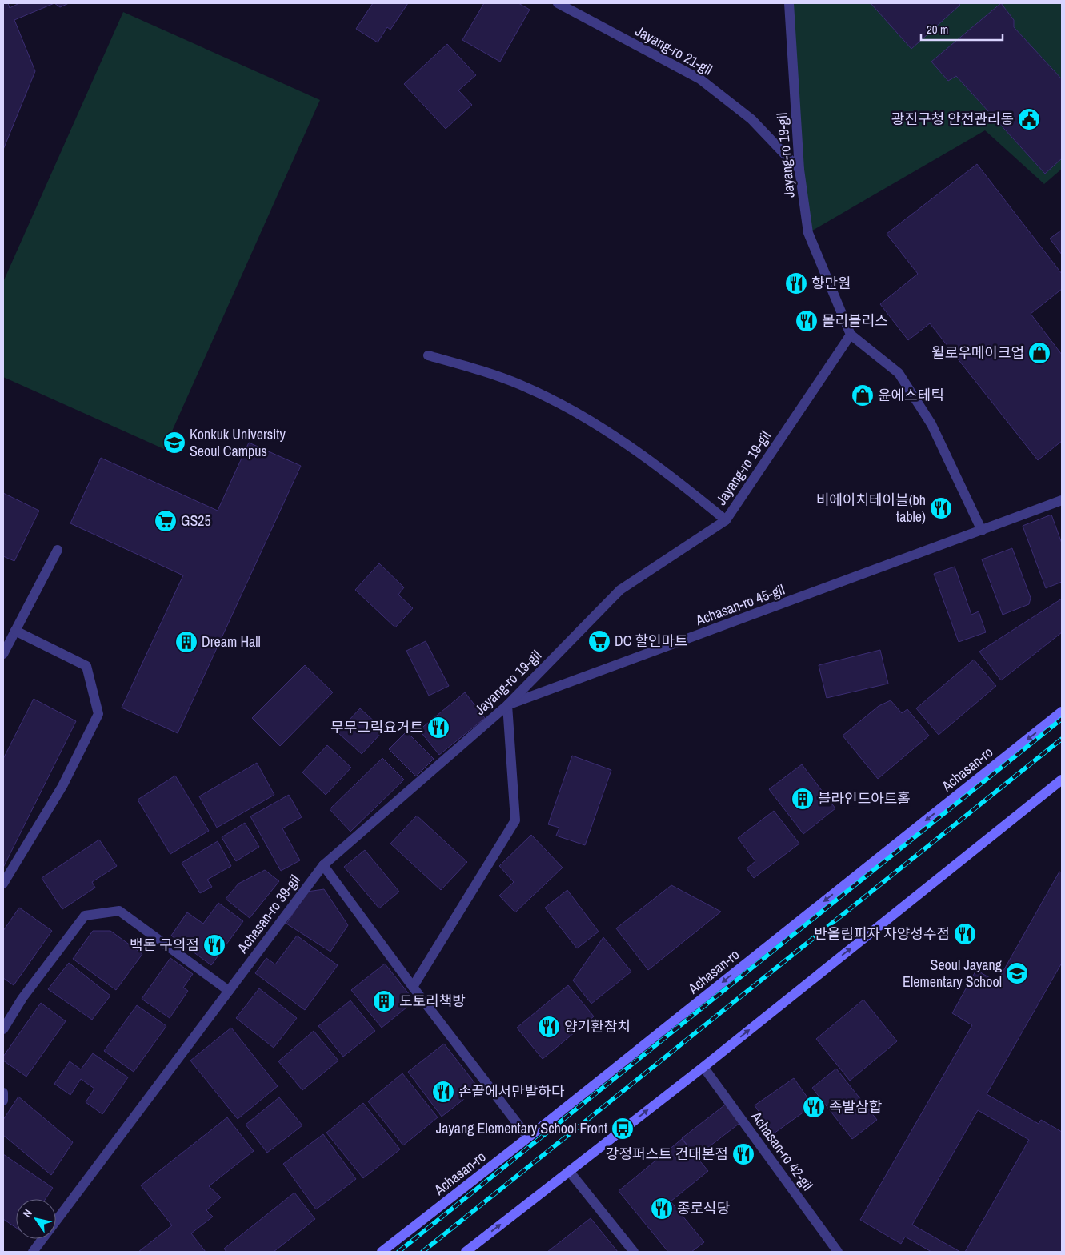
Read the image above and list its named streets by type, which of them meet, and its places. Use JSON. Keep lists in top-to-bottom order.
{
  "streets": {
    "main road": ["Achasan-ro"],
    "street": [
      "Jayang-ro 21-gil",
      "Jayang-ro 19-gil",
      "Achasan-ro 45-gil",
      "Achasan-ro 39-gil",
      "Achasan-ro 42-gil"
    ]
  },
  "crossings": [
    ["Jayang-ro 21-gil", "Jayang-ro 19-gil"],
    ["Jayang-ro 19-gil", "Achasan-ro 45-gil"],
    ["Jayang-ro 19-gil", "Achasan-ro 39-gil"]
  ],
  "places": {
    "public building": ["광진구청 안전관리동"],
    "restaurant": [
      "향만원",
      "몰리블리스",
      "비에이치테이블(bh table)",
      "무무그릭요거트",
      "반올림피자 자양성수점",
      "백돈 구의점",
      "양기환참치",
      "손끝에서만발하다",
      "족발삼합",
      "강정퍼스트 건대본점",
      "종로식당"
    ],
    "shop": ["윌로우메이크업", "윤에스테틱"],
    "school or university": ["Konkuk University Seoul Campus", "Seoul Jayang Elementary School"],
    "supermarket": ["GS25", "DC 할인마트"],
    "building": ["Dream Hall", "블라인드아트홀", "도토리책방"],
    "bus stop": ["Jayang Elementary School Front"]
  },
  "scale_bar": "20 m",
  "north": "top left"
}
